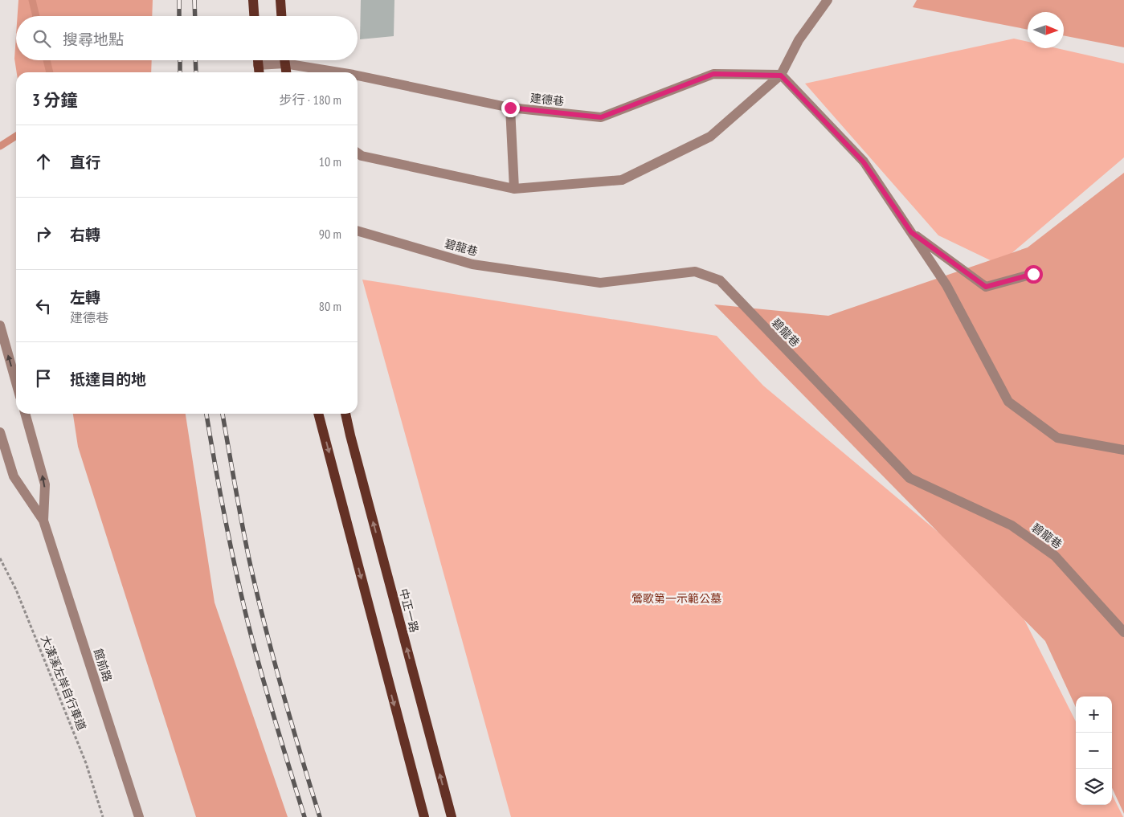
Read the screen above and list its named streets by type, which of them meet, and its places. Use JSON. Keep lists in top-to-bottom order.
{
  "streets": {
    "main road": ["中正一路"],
    "street": ["建德巷", "碧龍巷", "館前路"],
    "path": ["大漢溪左岸自行車道"]
  },
  "parks": ["鶯歌第一示範公墓"],
  "north": "right",
  "page": {
    "search": "搜尋地點",
    "heading": ["3 分鐘", "步行 · 180 m"],
    "list": [
      ["直行", "10 m"],
      ["右轉", "90 m"],
      ["左轉", "建德巷", "80 m"],
      "抵達目的地"
    ],
    "map_buttons": ["+", "−"]
  }
}
